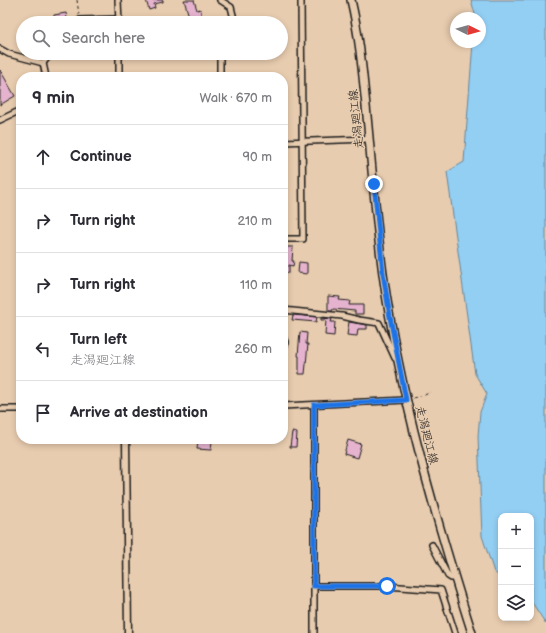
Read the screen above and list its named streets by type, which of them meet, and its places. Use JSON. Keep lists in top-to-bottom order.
{
  "streets": {
    "main road": ["走潟廻江線"]
  },
  "north": "right",
  "page": {
    "search": "Search here",
    "heading": ["9 min", "Walk · 670 m"],
    "list": [
      ["Continue", "90 m"],
      ["Turn right", "210 m"],
      ["Turn right", "110 m"],
      ["Turn left", "走潟廻江線", "260 m"],
      "Arrive at destination"
    ],
    "map_buttons": ["+", "−"]
  }
}
